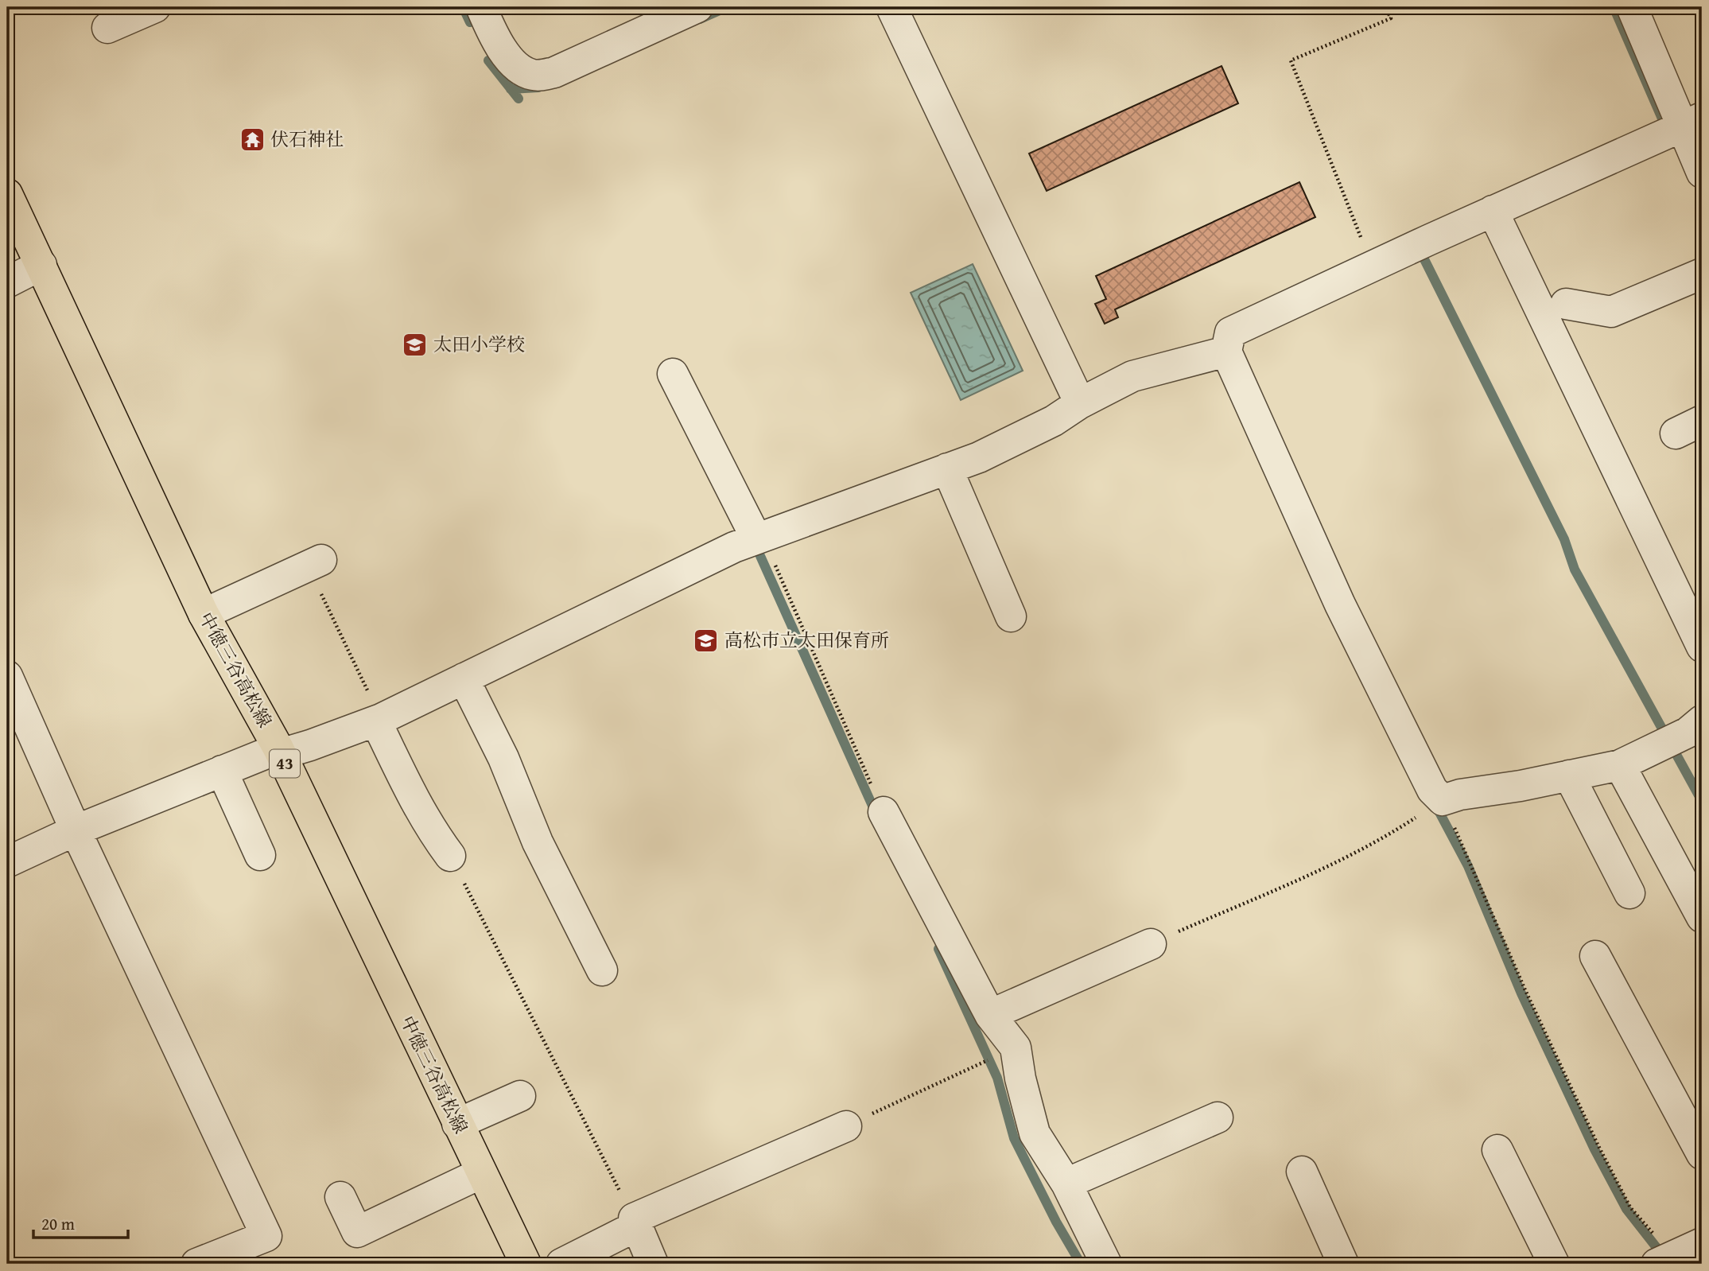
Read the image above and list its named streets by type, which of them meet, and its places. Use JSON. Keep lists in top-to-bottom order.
{
  "streets": {
    "main road": ["中徳三谷高松線", "43"]
  },
  "places": {
    "temple": ["伏石神社"],
    "school or university": ["太田小学校", "高松市立太田保育所"]
  },
  "scale_bar": "20 m"
}
